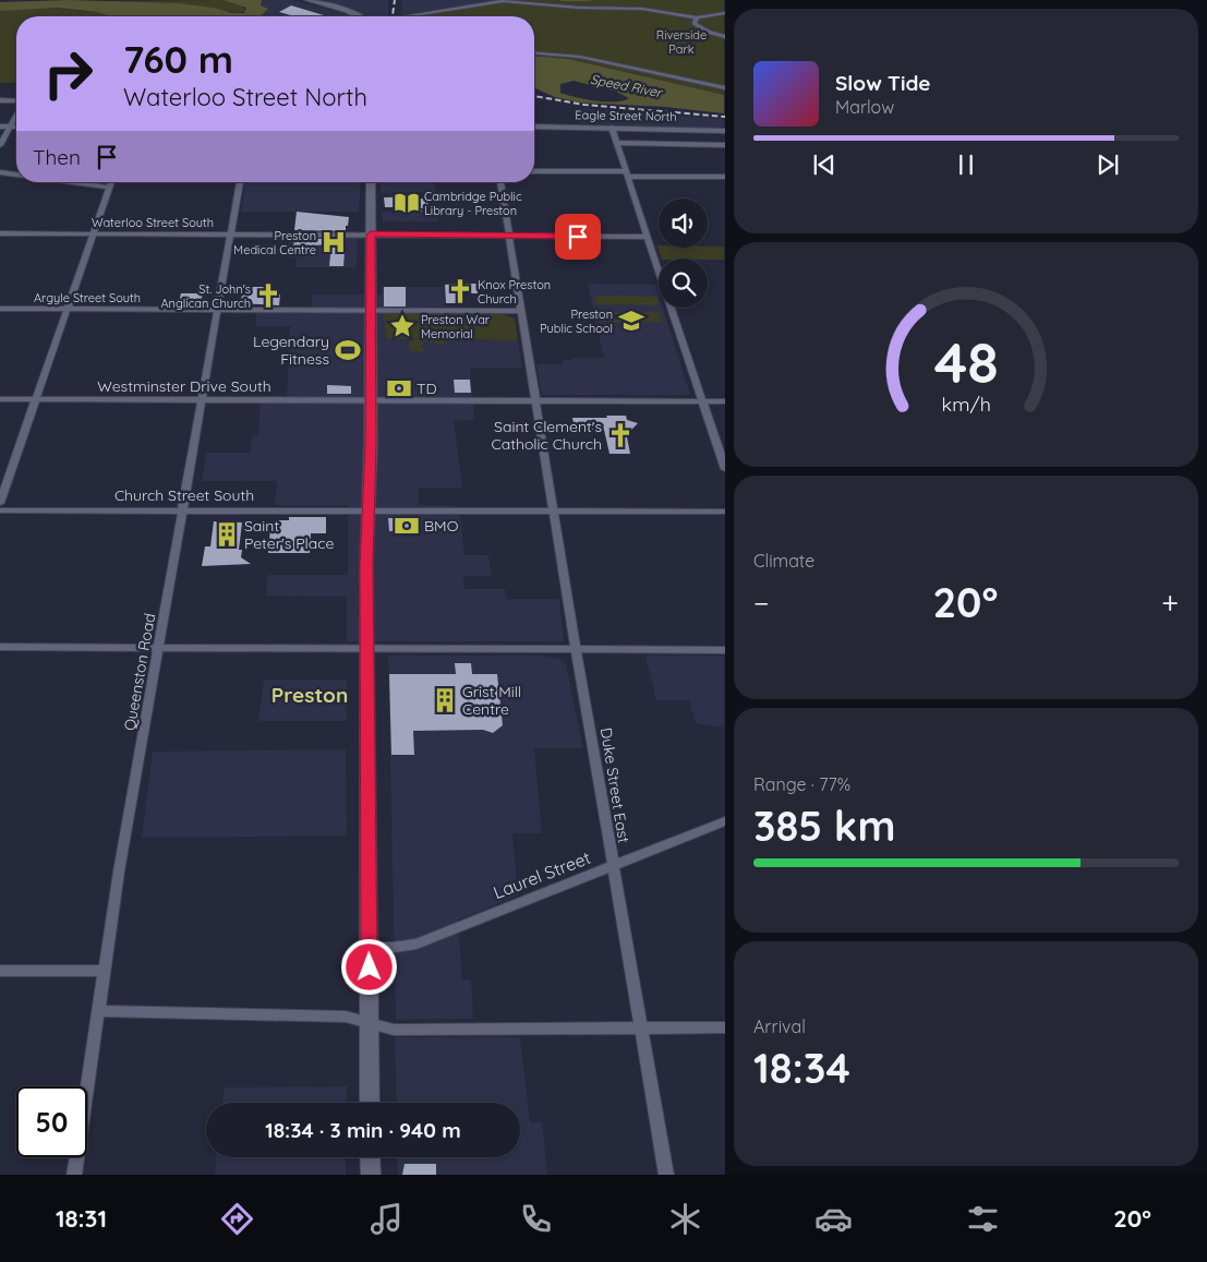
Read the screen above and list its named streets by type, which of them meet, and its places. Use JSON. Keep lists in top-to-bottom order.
{
  "streets": {
    "main road": ["Eagle Street North"],
    "street": [
      "Waterloo Street South",
      "Argyle Street South",
      "Westminster Drive South",
      "Church Street South",
      "Queenston Road",
      "Duke Street East",
      "Laurel Street"
    ]
  },
  "crossings": [
    ["Waterloo Street South", "Queenston Road"],
    ["Argyle Street South", "Queenston Road"],
    ["Argyle Street South", "Duke Street East"],
    ["Westminster Drive South", "Queenston Road"],
    ["Westminster Drive South", "Duke Street East"],
    ["Church Street South", "Queenston Road"],
    ["Church Street South", "Duke Street East"],
    ["Duke Street East", "Laurel Street"]
  ],
  "districts": ["Preston"],
  "water": ["Speed River"],
  "parks": ["Riverside Park"],
  "places": {
    "library": ["Cambridge Public Library - Preston"],
    "hospital": ["Preston Medical Centre"],
    "church": ["Knox Preston Church", "St. John's Anglican Church", "Saint Clement's Catholic Church"],
    "school or university": ["Preston Public School"],
    "place": ["Preston War Memorial"],
    "sports": ["Legendary Fitness"],
    "bank": ["TD", "BMO"],
    "building": ["Saint Peter's Place", "Grist Mill Centre"]
  },
  "page": {
    "turn": ["760 m", "Waterloo Street North"],
    "song": ["Slow Tide", "Marlow"],
    "then": "Then",
    "tile": [
      "Climate",
      ["Range · 77%", "385 km"],
      ["Arrival", "18:34"]
    ],
    "heat": ["−", "20°", "+"],
    "limit": "50",
    "trip": "18:34 · 3 min · 940 m",
    "tabs": ["18:31", "20°"],
    "gauge": ["48", "km/h"]
  }
}
